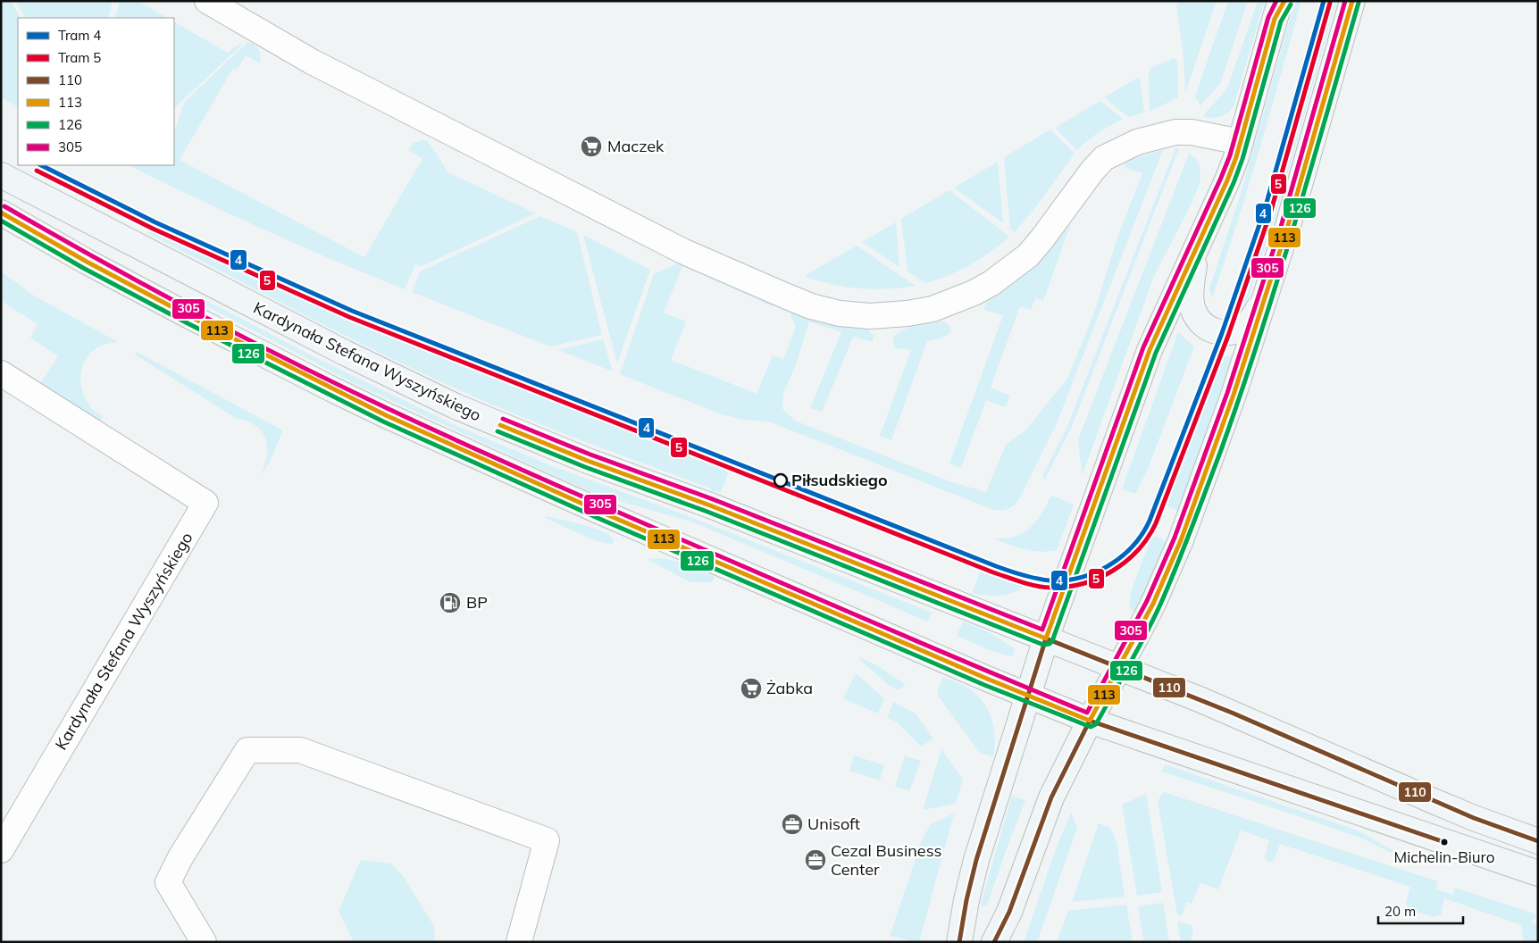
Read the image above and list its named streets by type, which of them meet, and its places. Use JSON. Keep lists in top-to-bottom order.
{
  "streets": {
    "main road": ["Kardynała Stefana Wyszyńskiego"]
  },
  "places": {
    "supermarket": ["Maczek", "Żabka"],
    "other": ["Piłsudskiego", "Michelin-Biuro"],
    "fuel station": ["BP"],
    "office": ["Unisoft", "Cezal Business Center"]
  },
  "lines": [
    "tram line 4",
    "transit line 113",
    "transit line 305",
    "tram line 5",
    "transit line 126",
    "transit line 110"
  ],
  "legend": [
    "Tram 4",
    "Tram 5",
    "110",
    "113",
    "126",
    "305"
  ],
  "scale_bar": "20 m"
}
